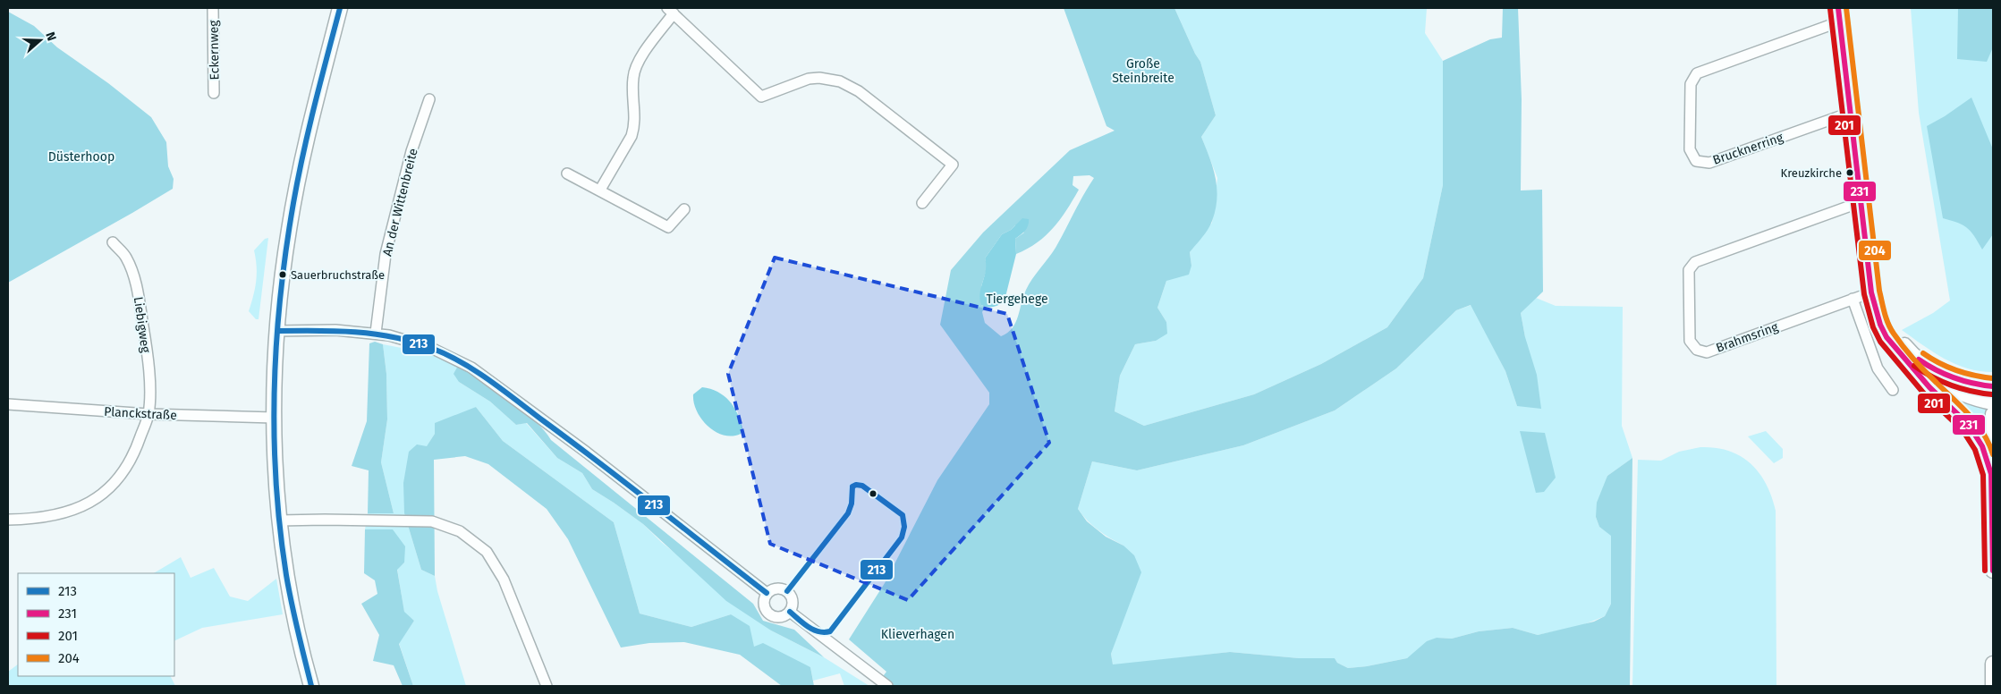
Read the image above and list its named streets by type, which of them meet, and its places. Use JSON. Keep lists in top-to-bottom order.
{
  "streets": {
    "street": [
      "Eckernweg",
      "Brucknerring",
      "An der Wittenbreite",
      "Liebigweg",
      "Brahmsring",
      "Planckstraße"
    ]
  },
  "crossings": [
    ["Liebigweg", "Planckstraße"]
  ],
  "parks": [
    "Große Steinbreite",
    "Düsterhoop",
    "Tiergehege",
    "Klieverhagen"
  ],
  "places": ["Kreuzkirche", "Sauerbruchstraße"],
  "lines": [
    "transit line 213",
    "transit line 231",
    "transit line 204",
    "transit line 201"
  ],
  "legend": [
    "213",
    "231",
    "201",
    "204"
  ],
  "north": "right"
}
